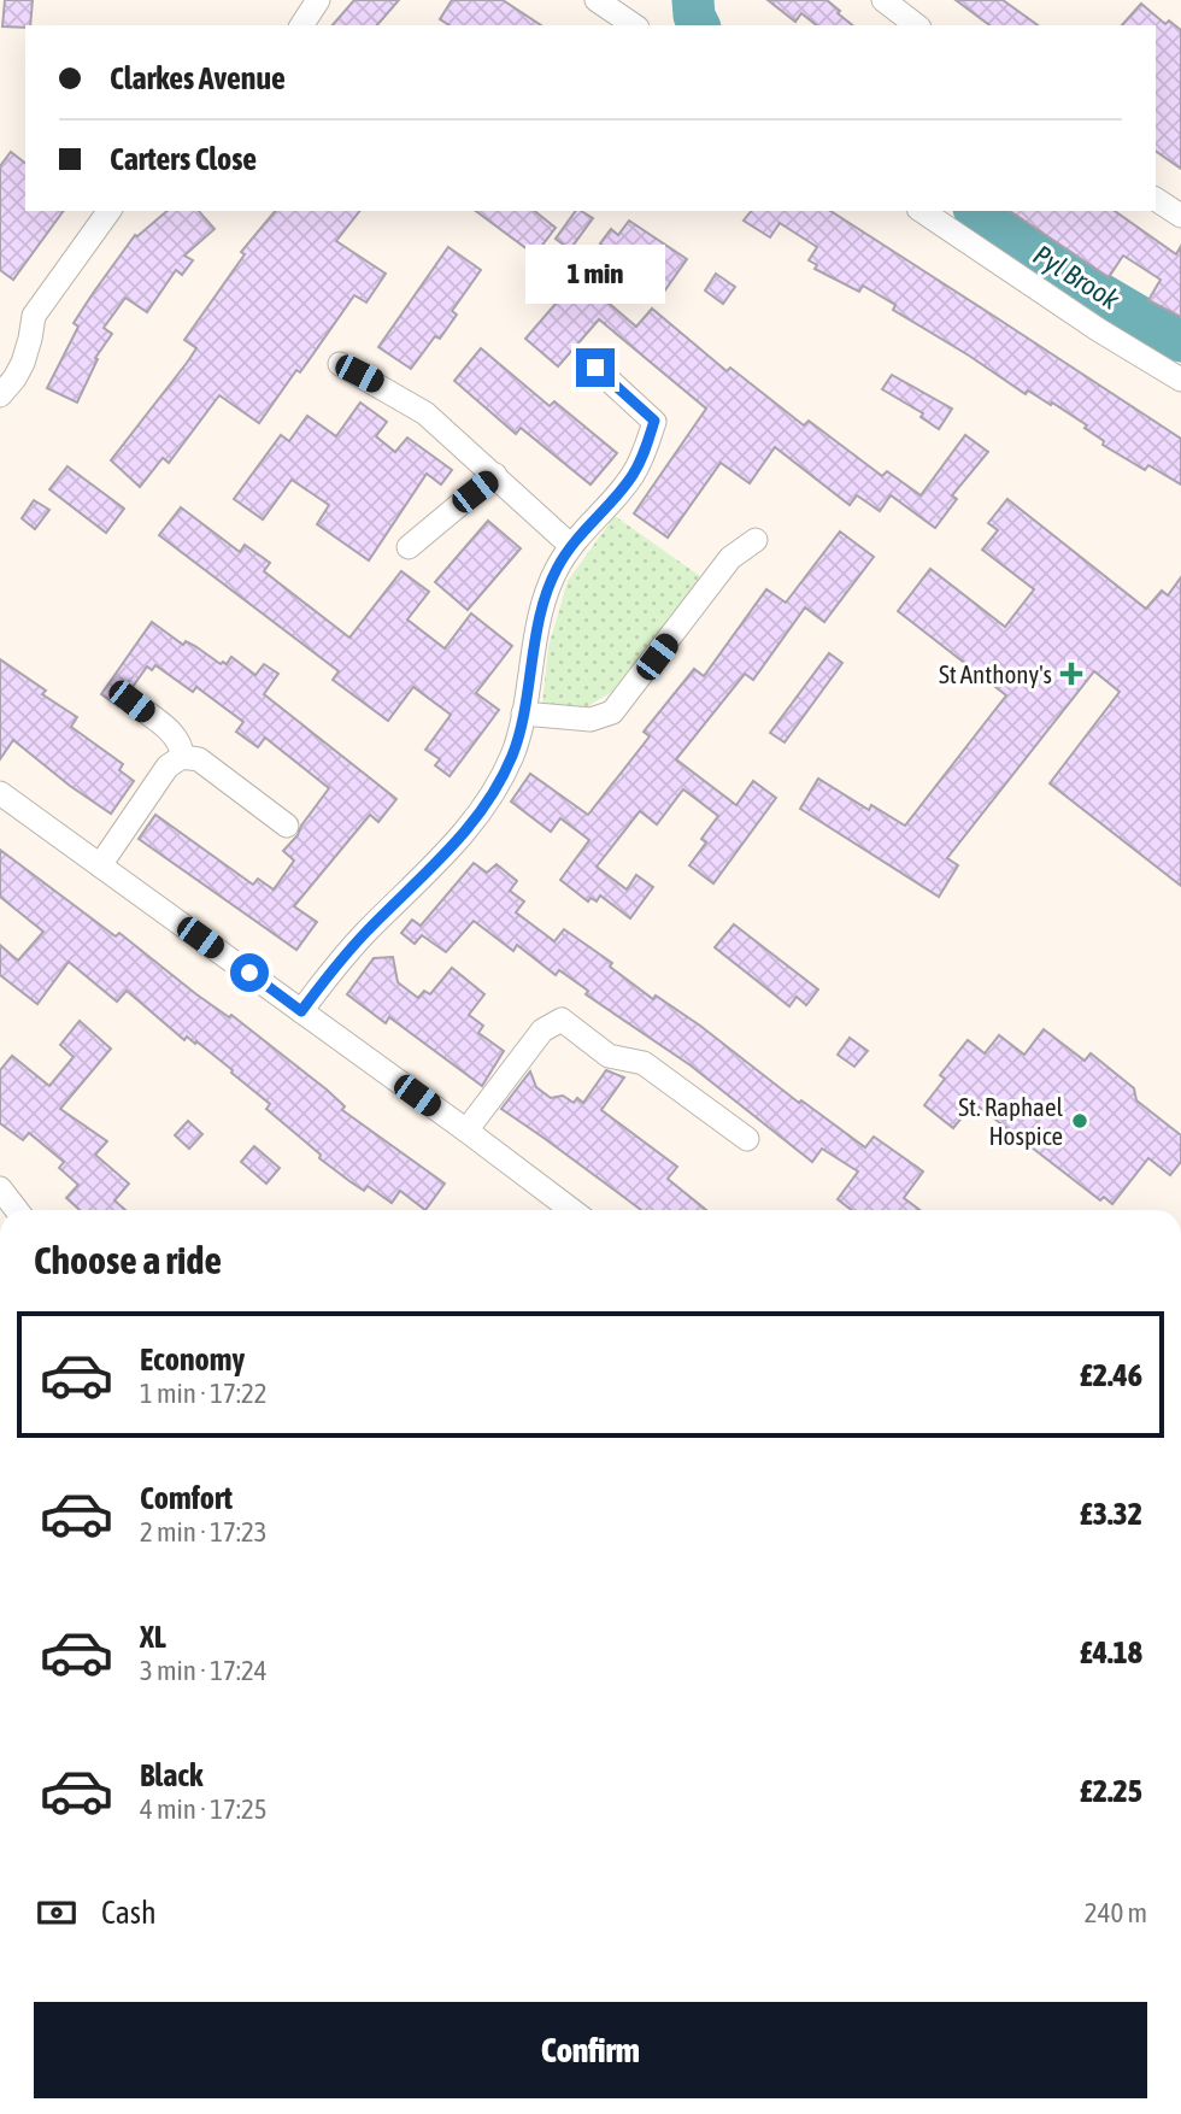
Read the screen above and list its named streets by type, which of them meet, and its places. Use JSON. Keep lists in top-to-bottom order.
{
  "water": ["Pyl Brook"],
  "places": {
    "health": ["St Anthony's"],
    "other": ["St. Raphael Hospice"]
  },
  "page": {
    "banner": ["Clarkes Avenue", "Carters Close"],
    "bubble": "1 min",
    "heading": "Choose a ride",
    "list": [
      {
        "name": "Economy",
        "note": "1 min · 17:22",
        "value": "£2.46"
      },
      {
        "name": "Comfort",
        "note": "2 min · 17:23",
        "value": "£3.32"
      },
      {
        "name": "XL",
        "note": "3 min · 17:24",
        "value": "£4.18"
      },
      {
        "name": "Black",
        "note": "4 min · 17:25",
        "value": "£2.25"
      }
    ],
    "pay": ["Cash", "240 m"],
    "buttons": "Confirm"
  }
}
